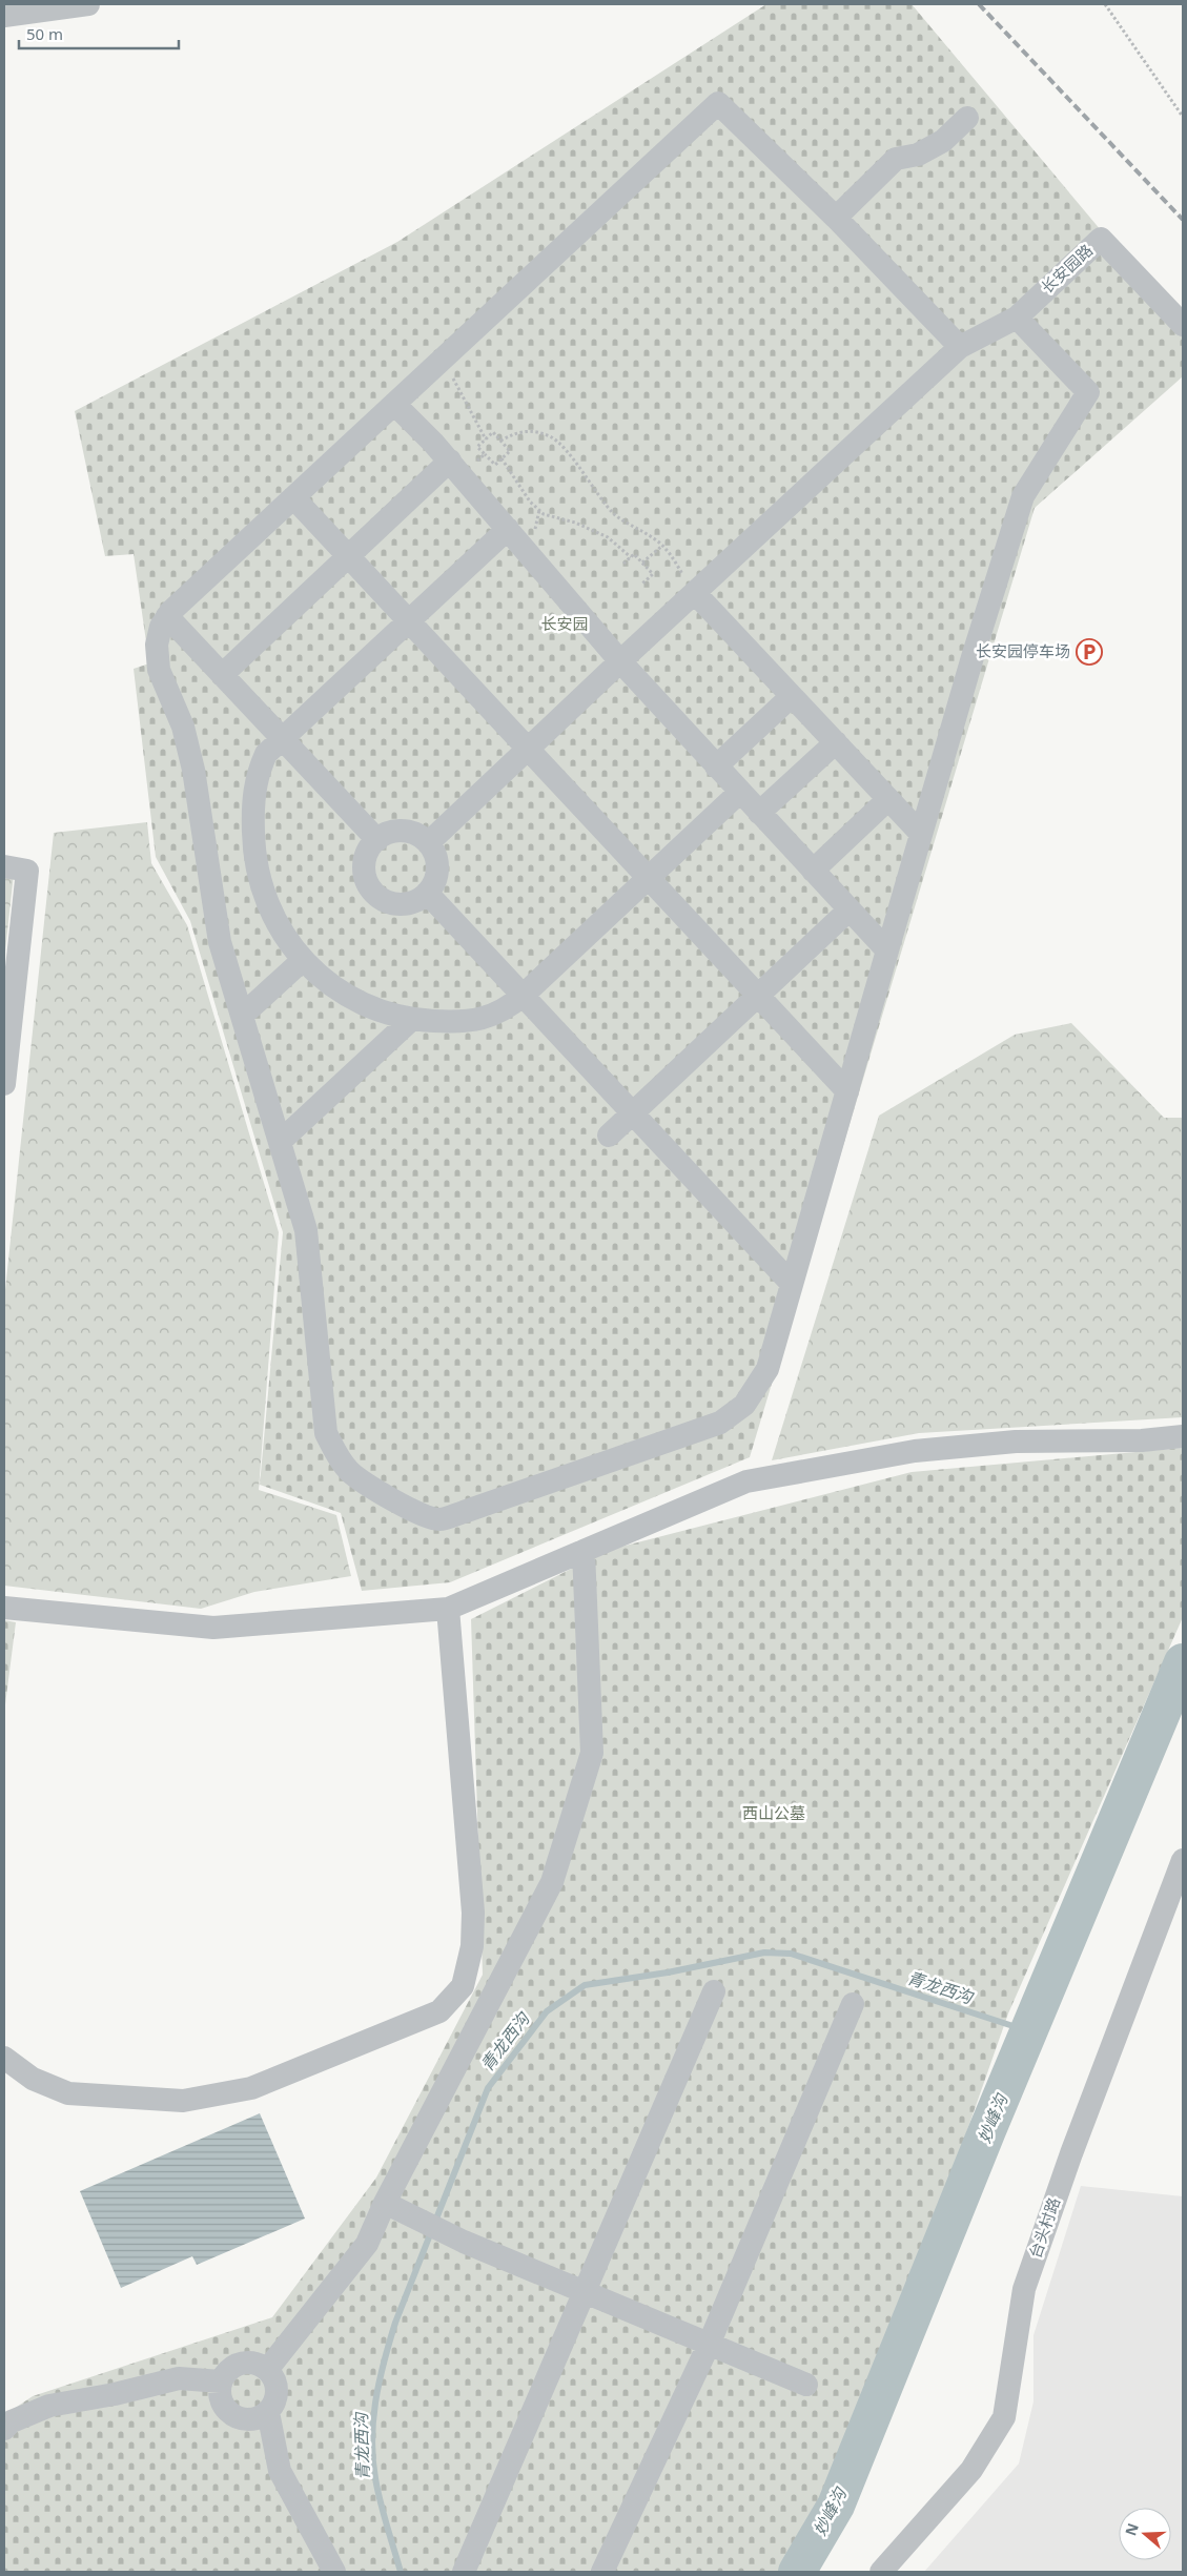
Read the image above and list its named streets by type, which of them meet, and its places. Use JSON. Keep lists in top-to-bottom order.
{
  "streets": {
    "street": ["长安园路", "台头村路"]
  },
  "water": ["青龙西沟", "妙峰沟"],
  "parks": ["长安园", "西山公墓"],
  "places": {
    "parking": ["长安园停车场"]
  },
  "scale_bar": "50 m",
  "north": "left"
}
